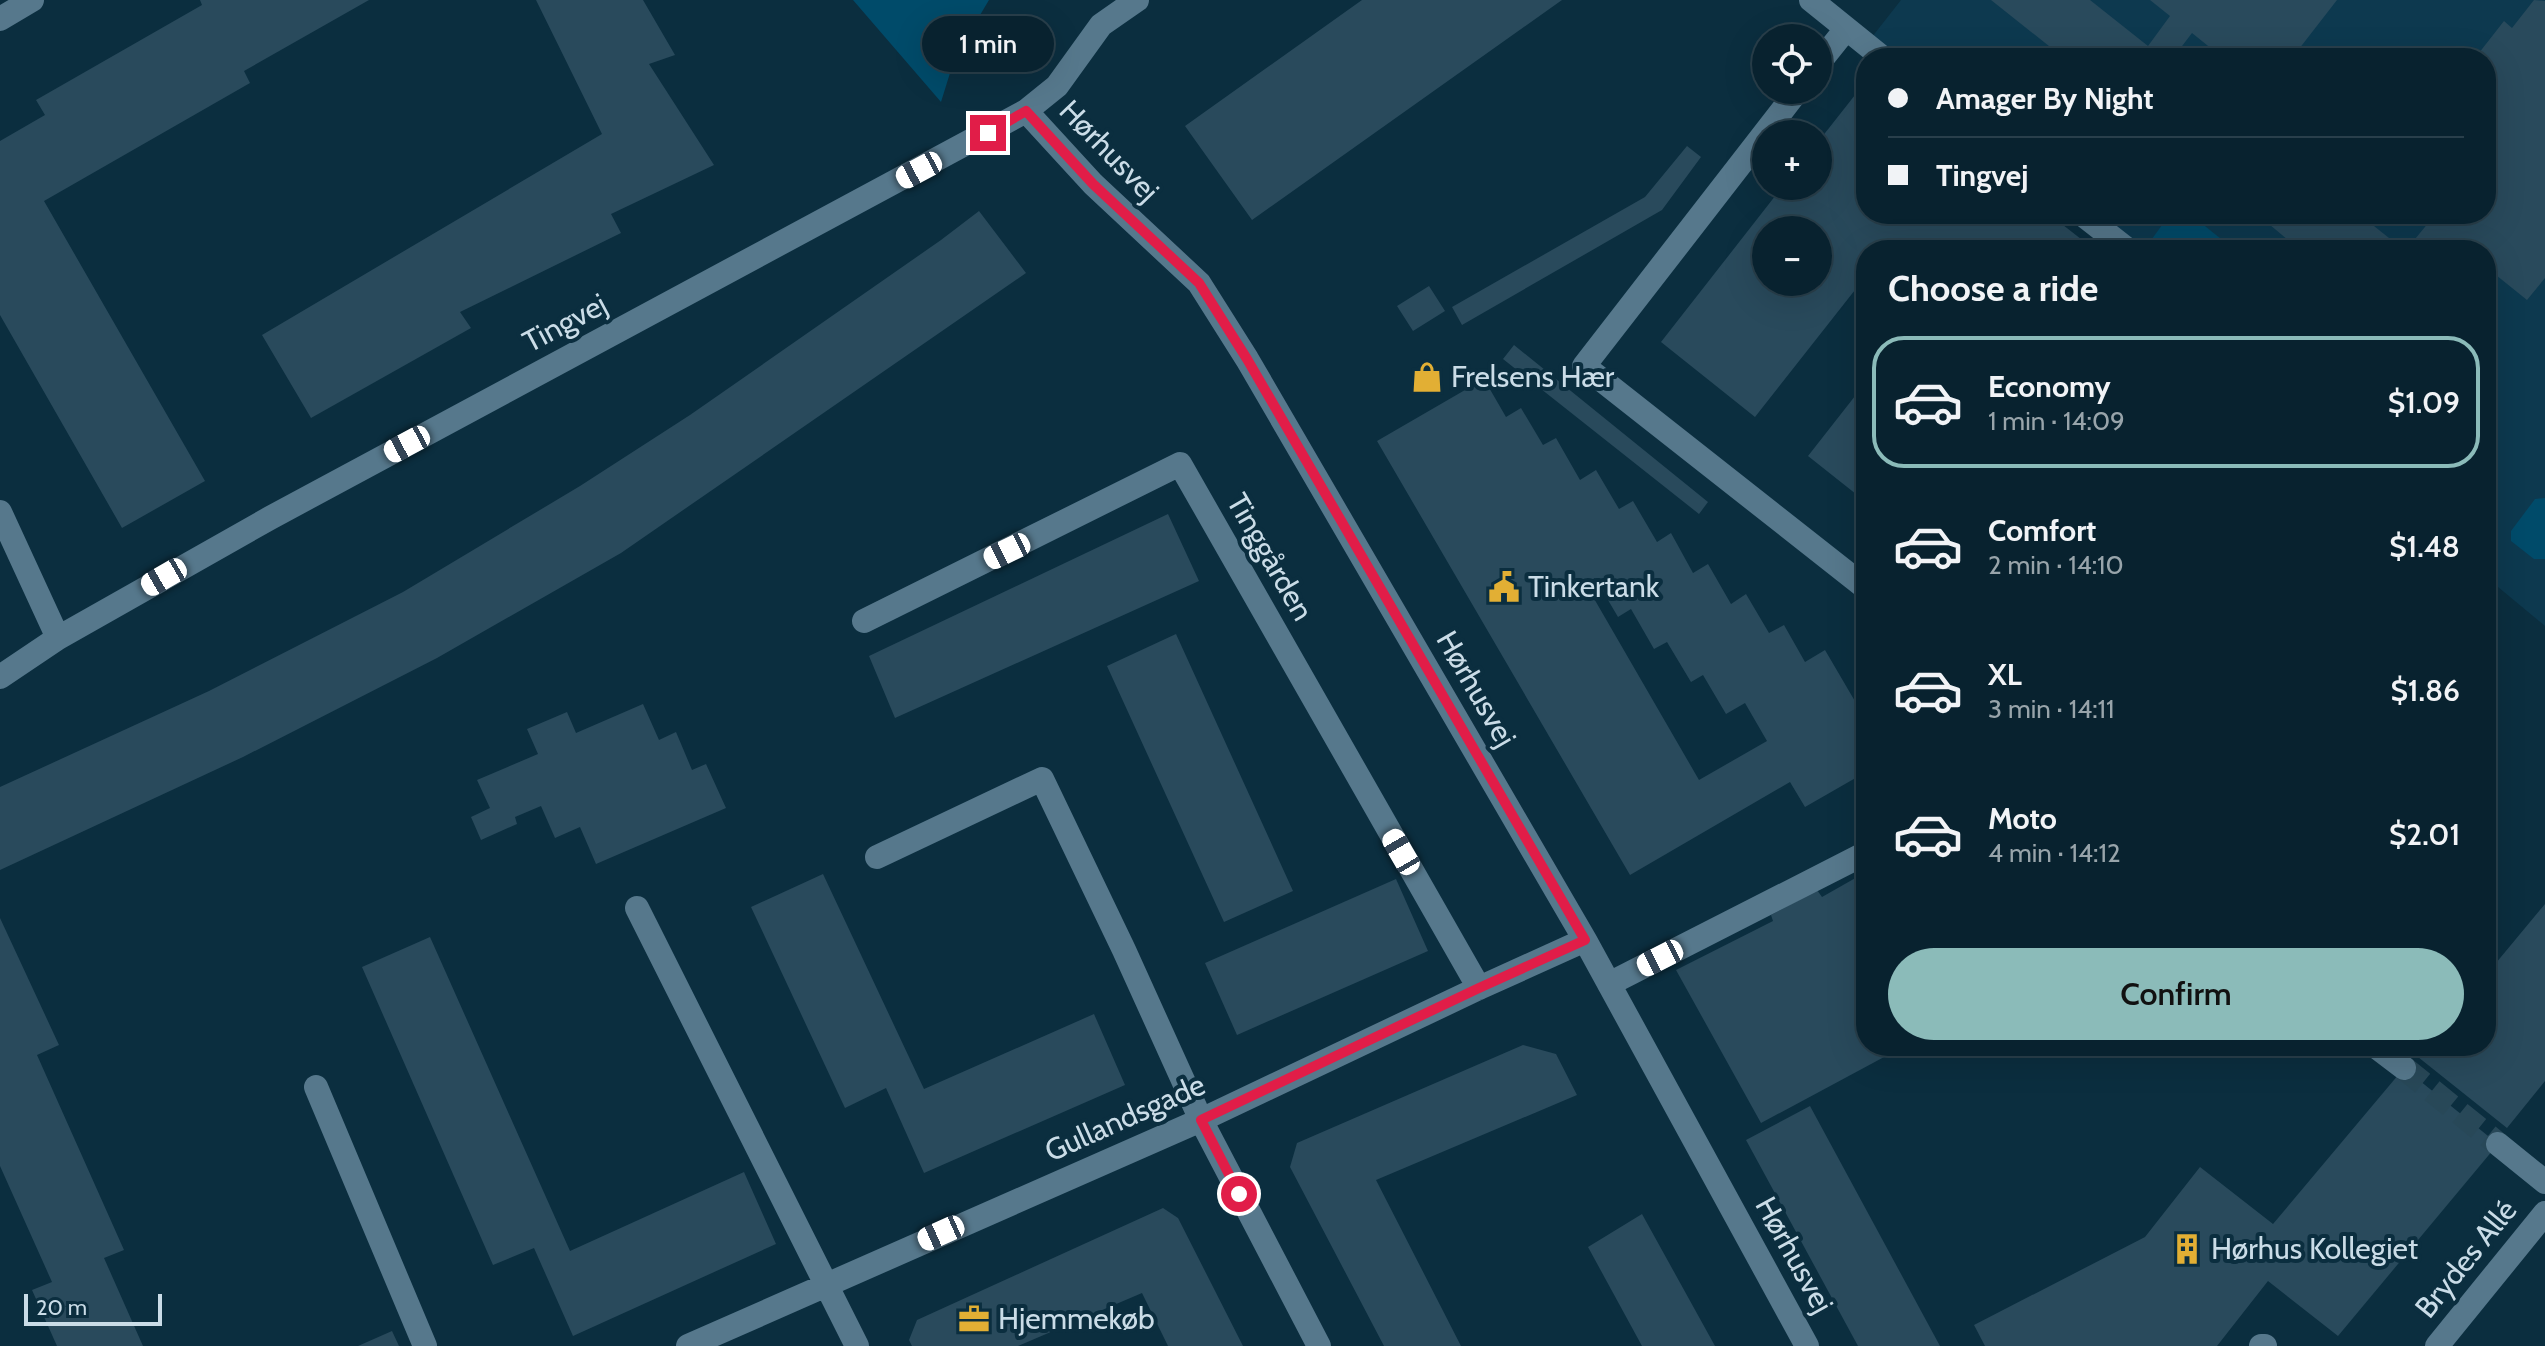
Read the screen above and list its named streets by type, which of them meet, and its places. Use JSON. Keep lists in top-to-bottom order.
{
  "streets": {
    "street": [
      "Hørhusvej",
      "Tingvej",
      "Tinggården",
      "Gullandsgade",
      "Brydes Allé"
    ]
  },
  "crossings": [
    ["Hørhusvej", "Tingvej"],
    ["Hørhusvej", "Gullandsgade"],
    ["Tinggården", "Gullandsgade"]
  ],
  "places": {
    "shop": ["Frelsens Hær"],
    "public building": ["Tinkertank"],
    "building": ["Hørhus Kollegiet"],
    "office": ["Hjemmekøb"]
  },
  "scale_bar": "20 m",
  "page": {
    "bubble": "1 min",
    "map_buttons": ["+", "−"],
    "banner": ["Amager By Night", "Tingvej"],
    "heading": "Choose a ride",
    "list": [
      {
        "name": "Economy",
        "note": "1 min · 14:09",
        "value": "$1.09"
      },
      {
        "name": "Comfort",
        "note": "2 min · 14:10",
        "value": "$1.48"
      },
      {
        "name": "XL",
        "note": "3 min · 14:11",
        "value": "$1.86"
      },
      {
        "name": "Moto",
        "note": "4 min · 14:12",
        "value": "$2.01"
      }
    ],
    "buttons": "Confirm",
    "scale": "20 m"
  }
}
